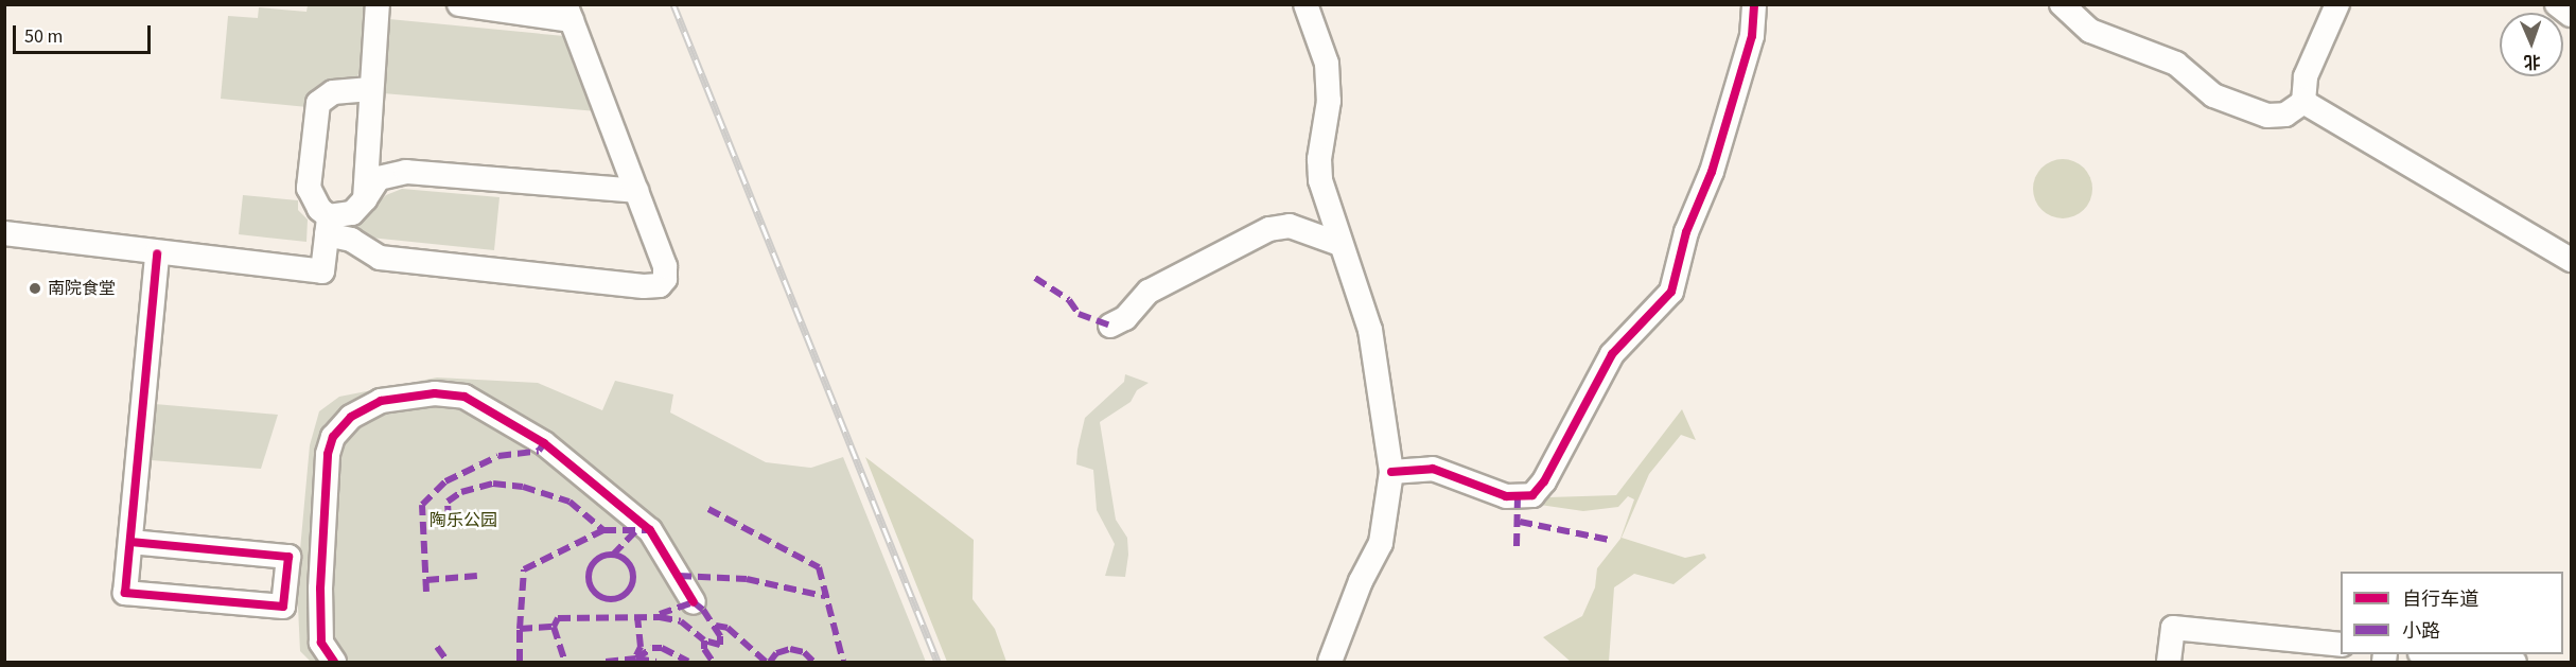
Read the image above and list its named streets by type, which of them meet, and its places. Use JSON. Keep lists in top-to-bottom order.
{
  "parks": ["陶乐公园"],
  "places": ["南院食堂"],
  "legend": ["自行车道", "小路"],
  "scale_bar": "50 m",
  "north": "bottom"
}
